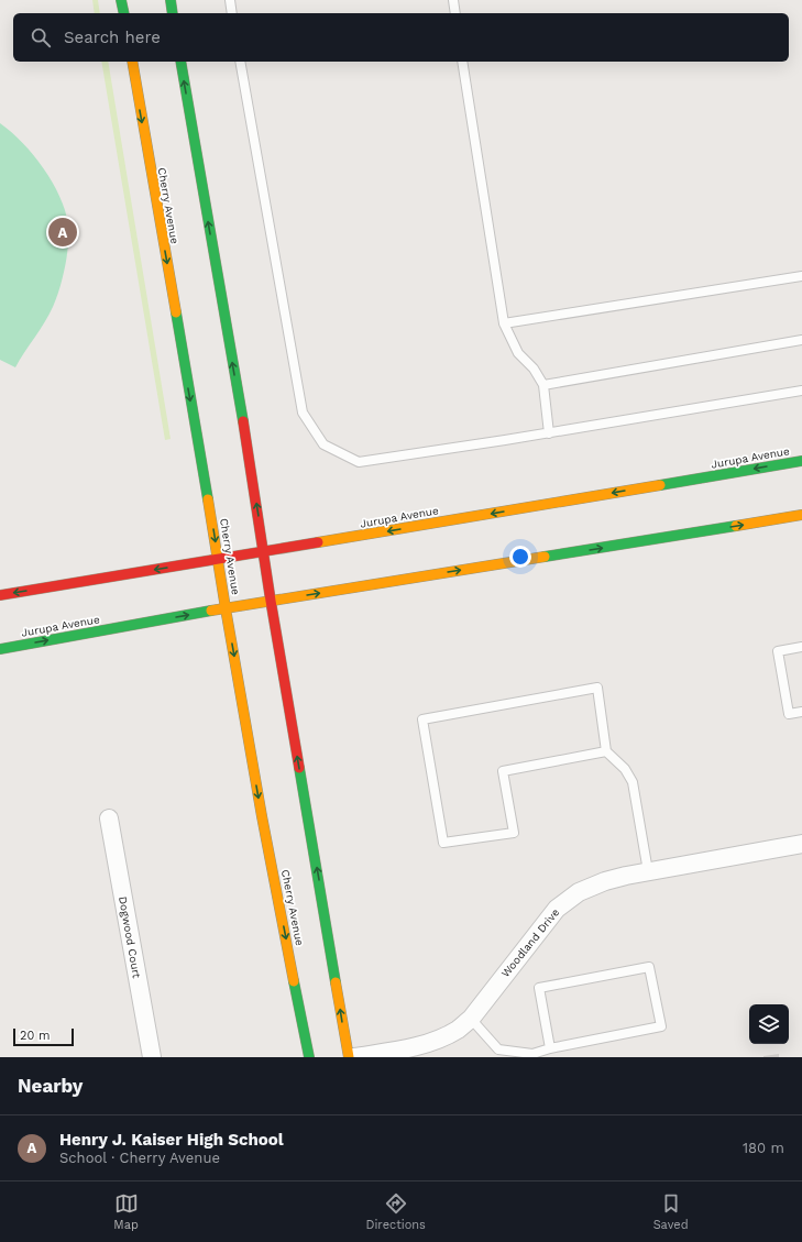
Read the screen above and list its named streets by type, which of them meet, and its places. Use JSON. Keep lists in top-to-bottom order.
{
  "streets": {
    "main road": ["Cherry Avenue", "Jurupa Avenue"],
    "street": ["Dogwood Court", "Woodland Drive"]
  },
  "crossings": [
    ["Cherry Avenue", "Jurupa Avenue"]
  ],
  "scale_bar": "20 m",
  "page": {
    "search": "Search here",
    "pins": "A",
    "scale": "20 m",
    "heading": "Nearby",
    "list": [
      {
        "mark": "A",
        "name": "Henry J. Kaiser High School",
        "note": "School · Cherry Avenue",
        "value": "180 m"
      }
    ],
    "nav": ["Map", "Directions", "Saved"]
  }
}
